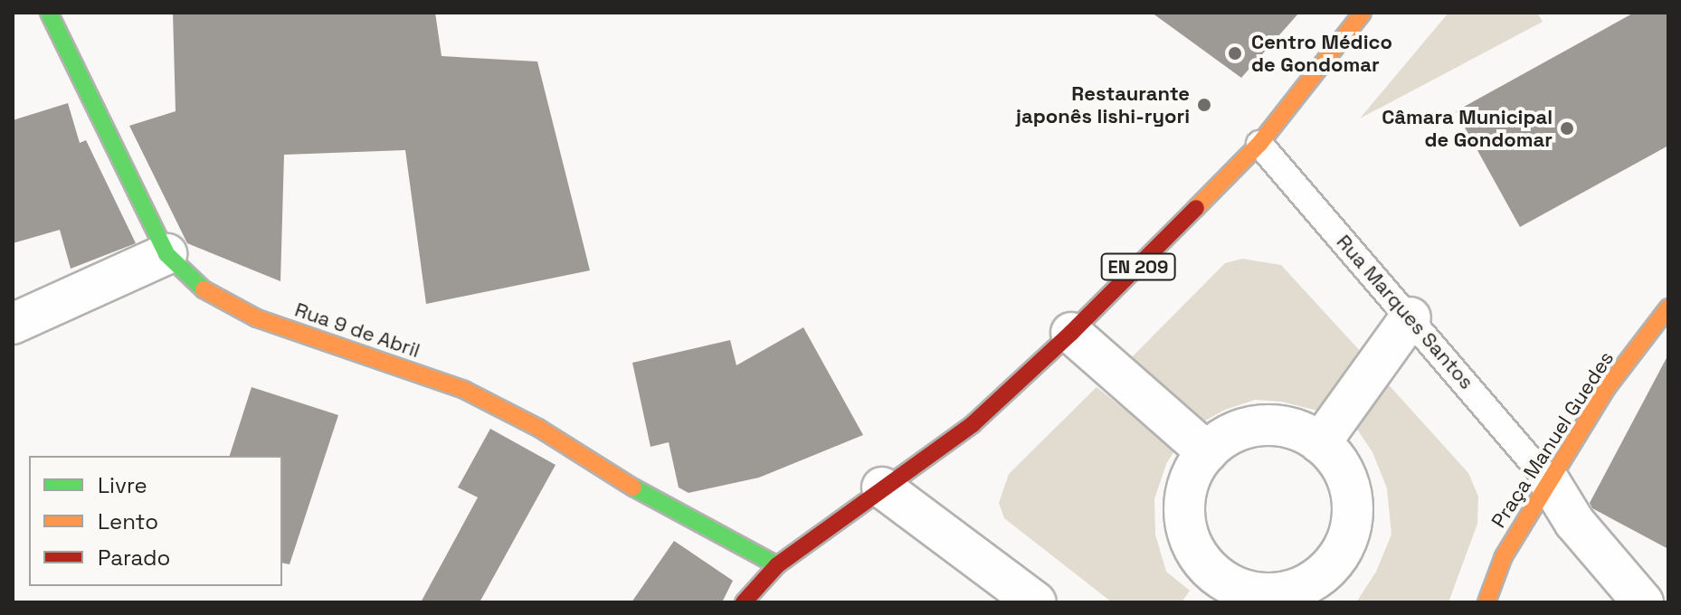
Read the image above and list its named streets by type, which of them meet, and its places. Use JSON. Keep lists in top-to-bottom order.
{
  "streets": {
    "main road": ["EN 209", "Rua 9 de Abril", "Praça Manuel Guedes"],
    "lane": ["Rua Marques Santos"]
  },
  "crossings": [
    ["EN 209", "Rua Marques Santos"],
    ["EN 209", "Rua 9 de Abril"],
    ["Rua Marques Santos", "Praça Manuel Guedes"]
  ],
  "places": ["Centro Médico de Gondomar", "Restaurante japonês lishi-ryori", "Câmara Municipal de Gondomar"],
  "legend": ["Livre", "Lento", "Parado"]
}
